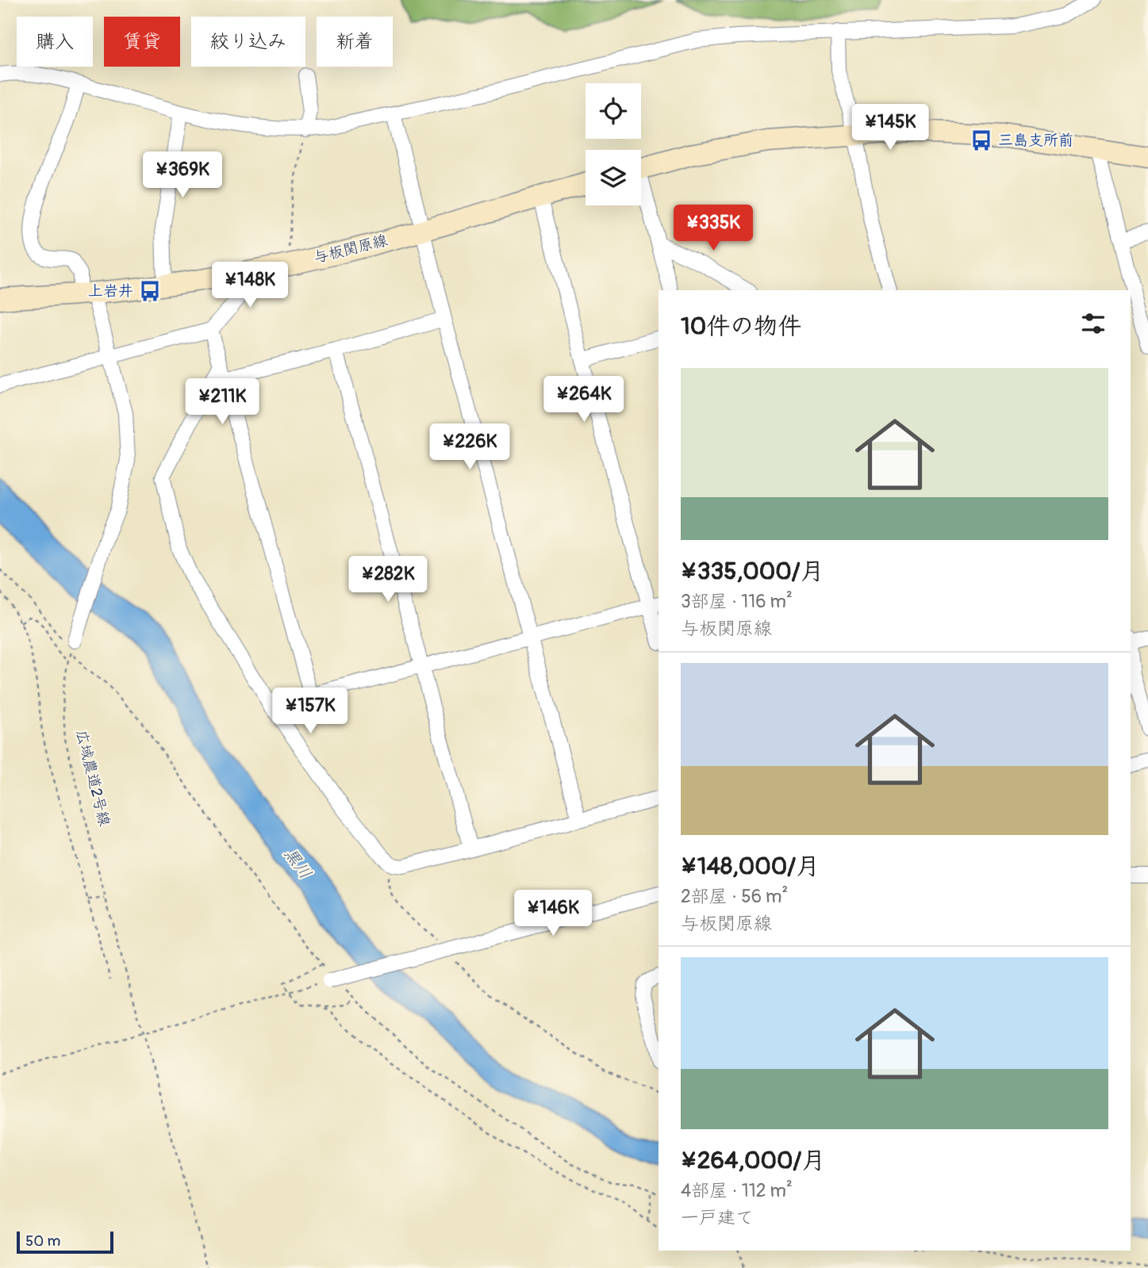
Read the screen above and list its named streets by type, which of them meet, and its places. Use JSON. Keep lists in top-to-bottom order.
{
  "streets": {
    "main road": ["与板関原線"],
    "path": ["広域農道2号線"]
  },
  "water": ["黒川"],
  "places": {
    "bus stop": ["三島支所前", "上岩井"]
  },
  "scale_bar": "50 m",
  "page": {
    "chip": [
      "購入",
      "賃貸",
      "絞り込み",
      "新着"
    ],
    "price": [
      "¥145K",
      "¥369K",
      "¥335K",
      "¥148K",
      "¥264K",
      "¥211K",
      "¥226K",
      "¥282K",
      "¥157K",
      "¥146K"
    ],
    "heading": "10件の物件",
    "list": [
      {
        "name": "¥335,000/月",
        "note": "3部屋 · 116 m² · 与板関原線"
      },
      {
        "name": "¥148,000/月",
        "note": "2部屋 · 56 m² · 与板関原線"
      },
      {
        "name": "¥264,000/月",
        "note": "4部屋 · 112 m² · 一戸建て"
      }
    ],
    "scale": "50 m"
  }
}
